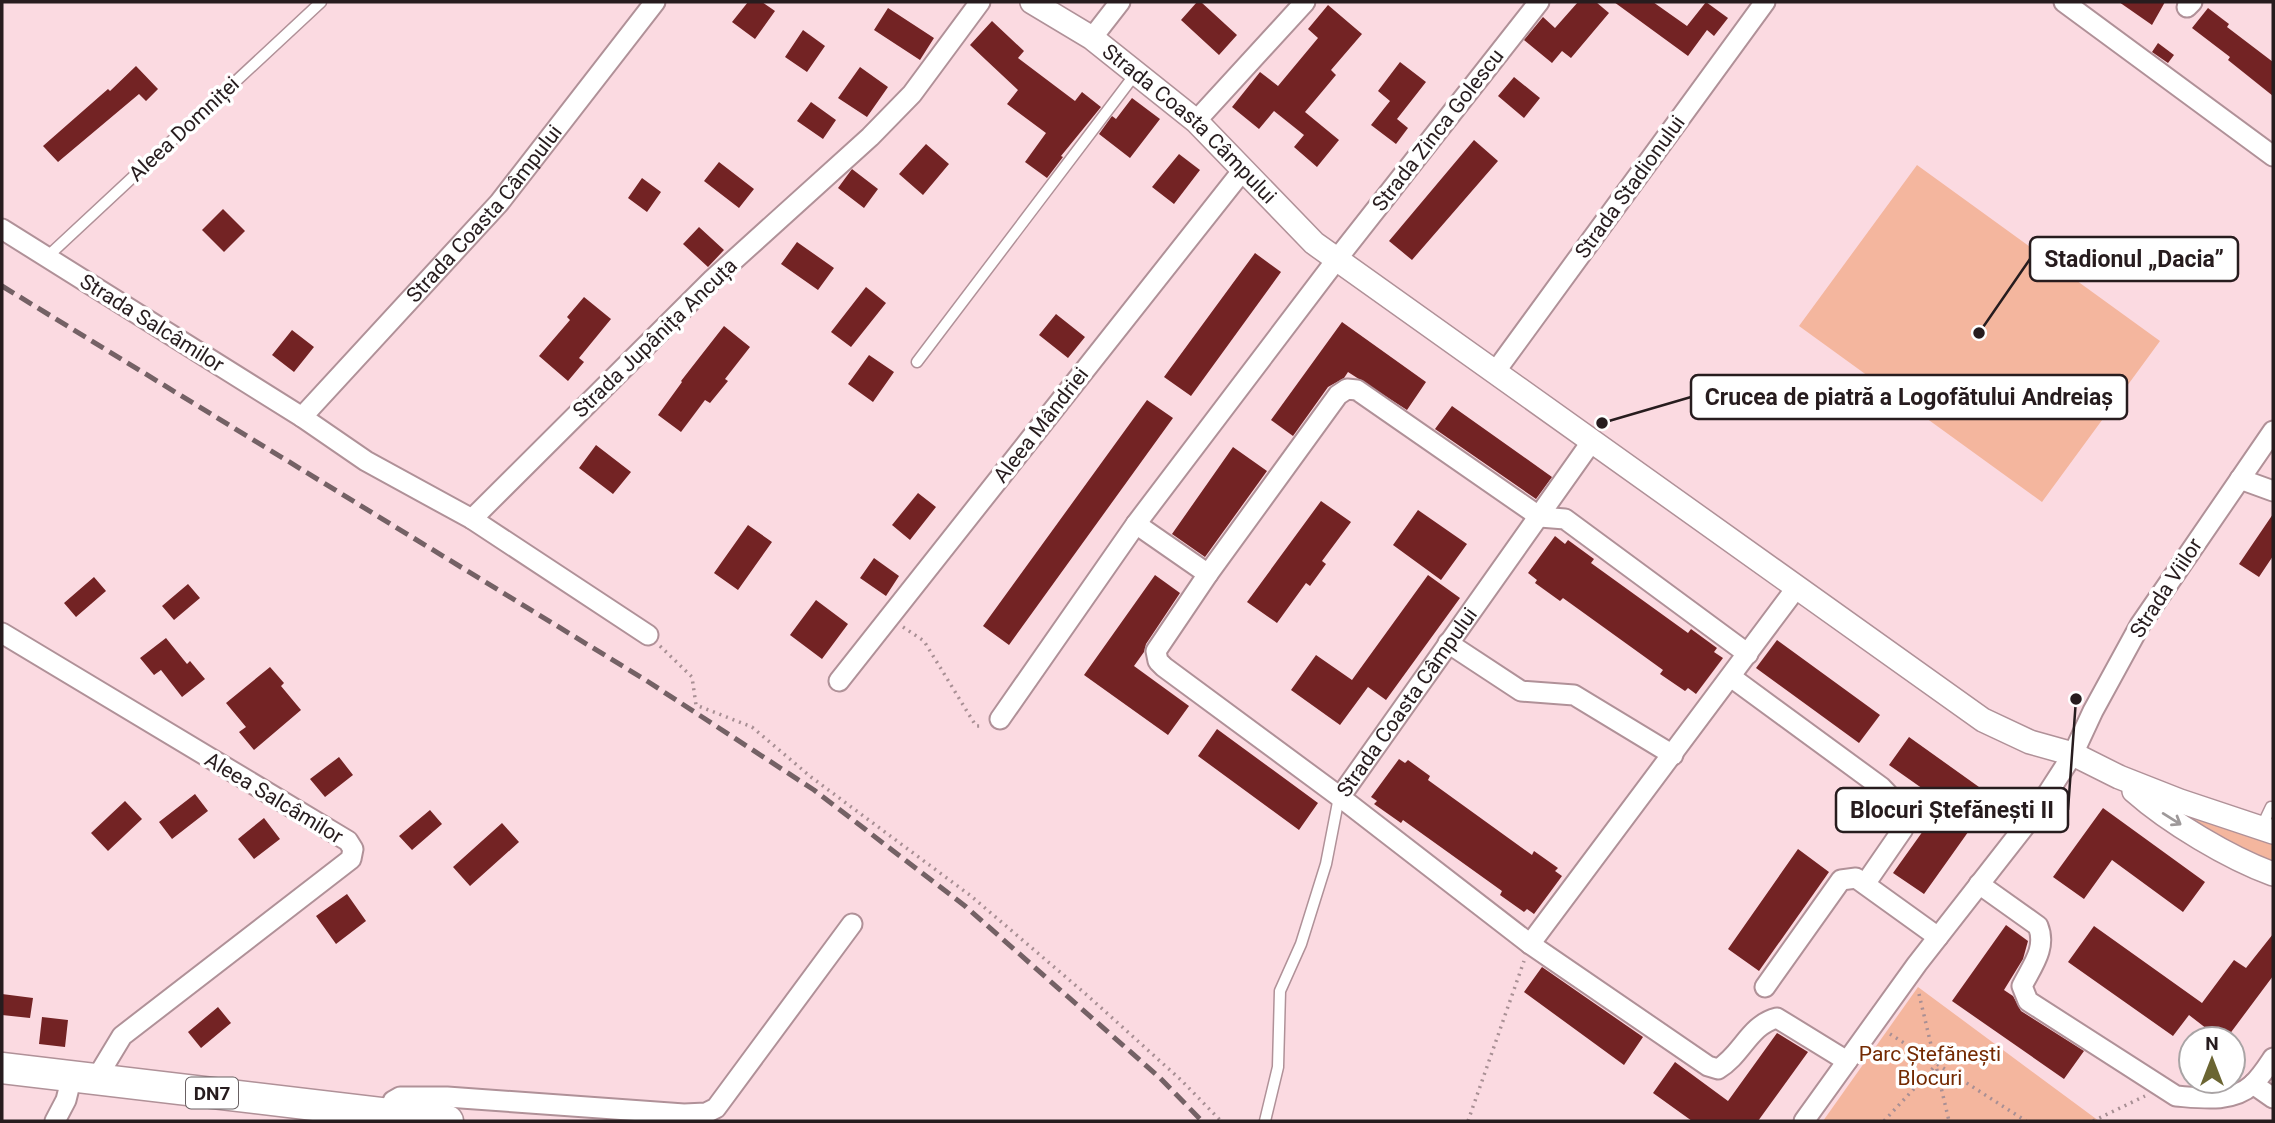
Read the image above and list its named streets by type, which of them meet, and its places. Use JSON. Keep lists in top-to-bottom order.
{
  "streets": {
    "main road": ["DN7"],
    "street": [
      "Strada Coasta Câmpului",
      "Strada Zinca Golescu",
      "Strada Stadionului",
      "Strada Salcâmilor",
      "Strada Jupânița Ancuța",
      "Aleea Mândriei",
      "Strada Viilor",
      "Aleea Salcâmilor"
    ],
    "lane": ["Aleea Domniței"]
  },
  "crossings": [
    ["Strada Coasta Câmpului", "Strada Zinca Golescu"],
    ["Strada Coasta Câmpului", "Strada Stadionului"],
    ["Strada Coasta Câmpului", "Strada Salcâmilor"],
    ["Strada Coasta Câmpului", "Aleea Mândriei"],
    ["Strada Coasta Câmpului", "Strada Viilor"],
    ["Aleea Domniței", "Strada Salcâmilor"],
    ["Strada Salcâmilor", "Strada Jupânița Ancuța"],
    ["Aleea Salcâmilor", "DN7"]
  ],
  "parks": ["Parc Ștefănești Blocuri"],
  "places": ["Stadionul „Dacia”", "Crucea de piatră a Logofătului Andreiaș", "Blocuri Ștefănești II"],
  "north": "top"
}
